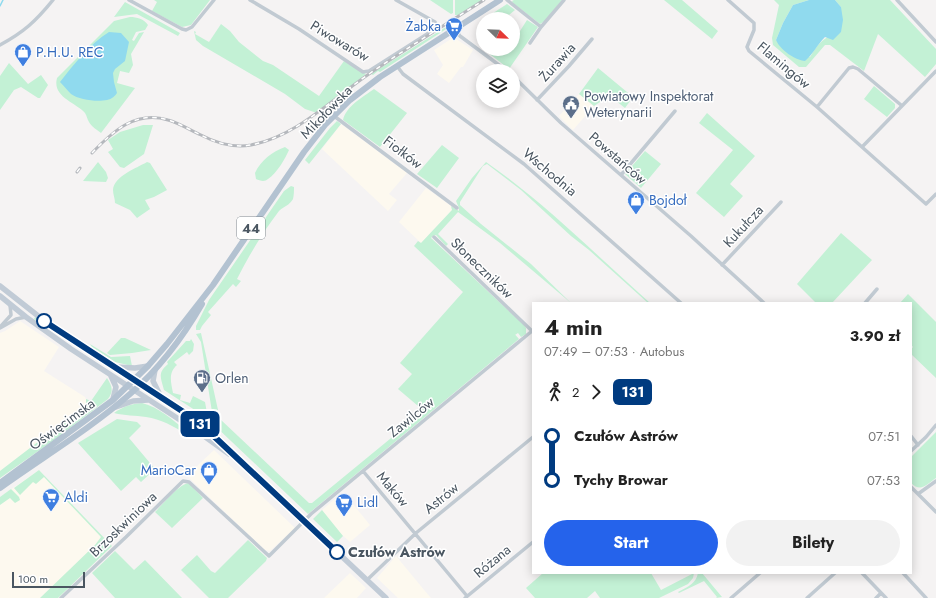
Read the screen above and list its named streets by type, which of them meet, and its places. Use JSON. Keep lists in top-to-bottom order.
{
  "streets": {
    "main road": ["Mikołowska", "44", "Oświęcimska"],
    "street": [
      "Piwowarów",
      "Żurawia",
      "Flamingów",
      "Fiołków",
      "Powstańców",
      "Wschodnia",
      "Kukułcza",
      "Słoneczników",
      "Zawilców",
      "Maków",
      "Astrów",
      "Brzoskwiniowa",
      "Różana"
    ]
  },
  "crossings": [
    ["Żurawia", "Powstańców"],
    ["Mikołowska", "Fiołków"],
    ["Mikołowska", "Wschodnia"],
    ["Mikołowska", "Oświęcimska"],
    ["Powstańców", "Kukułcza"],
    ["Zawilców", "Maków"],
    ["Zawilców", "Brzoskwiniowa"],
    ["Maków", "Astrów"],
    ["Maków", "Różana"]
  ],
  "places": {
    "supermarket": ["Żabka", "Aldi", "Lidl"],
    "shop": ["P.H.U. REC", "Bojdoł", "MarioCar"],
    "public building": ["Powiatowy Inspektorat Weterynarii"],
    "fuel station": ["Orlen"],
    "other": ["Czułów Astrów"]
  },
  "lines": ["bus line 131"],
  "scale_bar": "100 m",
  "north": "bottom right",
  "page": {
    "on_map": "131",
    "heading": ["4 min", "07:49 – 07:53 · Autobus", "3.90 zł"],
    "legs": ["2", "131"],
    "list": [
      {
        "name": "Czułów Astrów",
        "value": "07:51"
      },
      {
        "name": "Tychy Browar",
        "value": "07:53"
      }
    ],
    "buttons": ["Start", "Bilety"],
    "scale": "100 m"
  }
}
